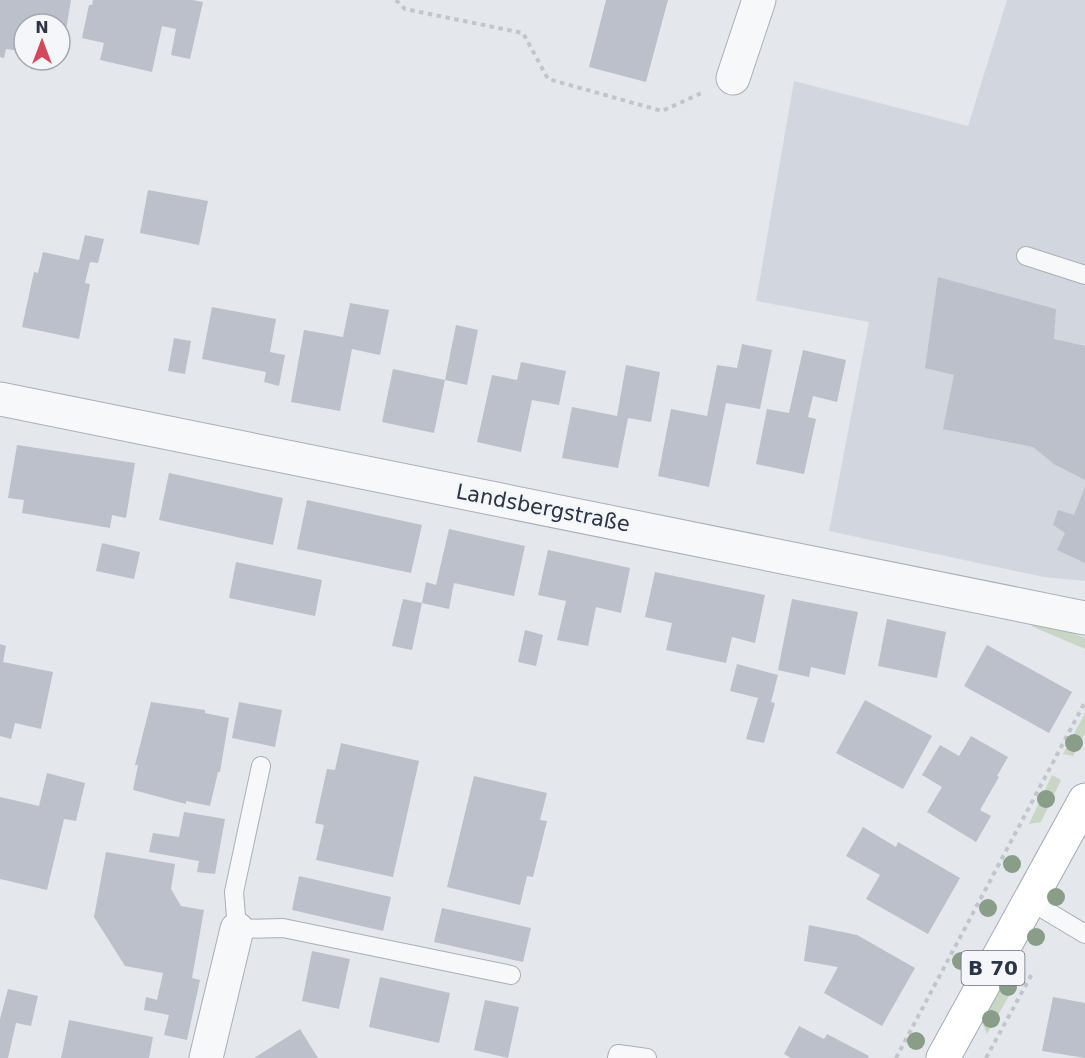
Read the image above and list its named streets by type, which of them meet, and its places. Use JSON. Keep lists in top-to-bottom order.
{
  "streets": {
    "main road": ["B 70"],
    "street": ["Landsbergstraße"]
  },
  "north": "top"
}
